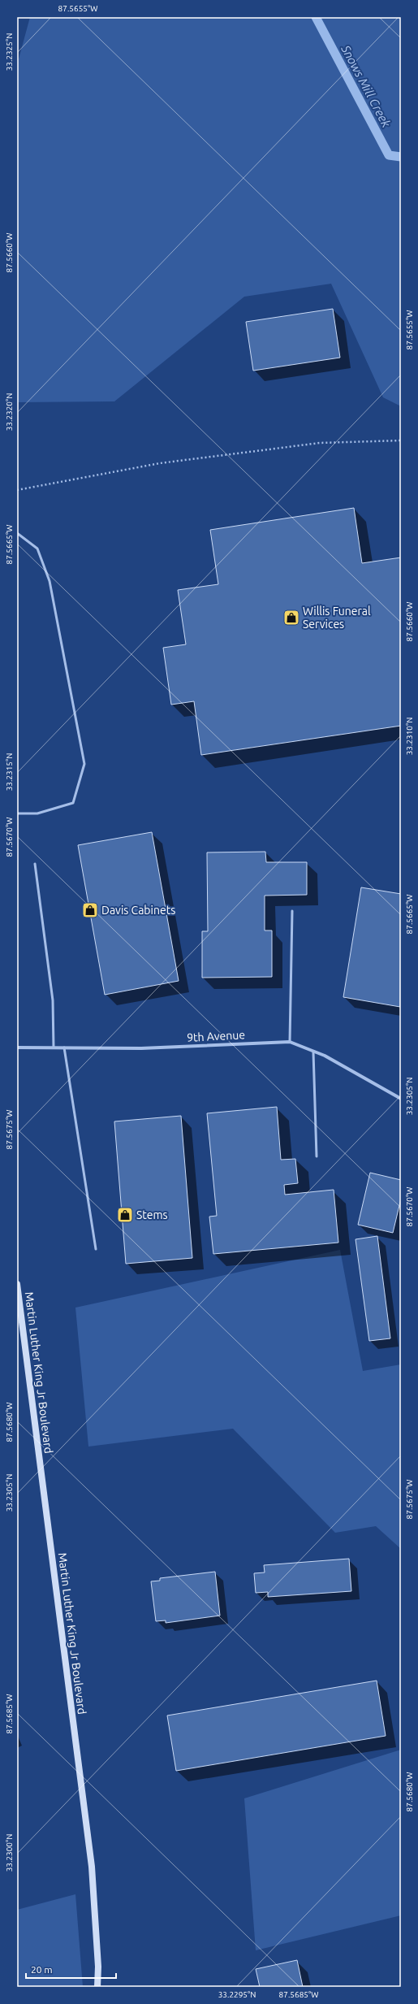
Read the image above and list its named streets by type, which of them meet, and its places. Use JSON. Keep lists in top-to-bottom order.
{
  "streets": {
    "main road": ["Martin Luther King Jr Boulevard"],
    "street": ["9th Avenue"]
  },
  "water": ["Snows Mill Creek"],
  "places": {
    "shop": ["Willis Funeral Services", "Davis Cabinets", "Stems"]
  },
  "scale_bar": "20 m",
  "coordinates": [
    "87.5655°W",
    "33.2325°N",
    "87.5660°W",
    "33.2320°N",
    "87.5665°W",
    "33.2310°N",
    "33.2315°N",
    "87.5670°W",
    "33.2305°N",
    "87.5675°W",
    "87.5680°W",
    "87.5685°W",
    "33.2300°N",
    "33.2295°N"
  ]
}
